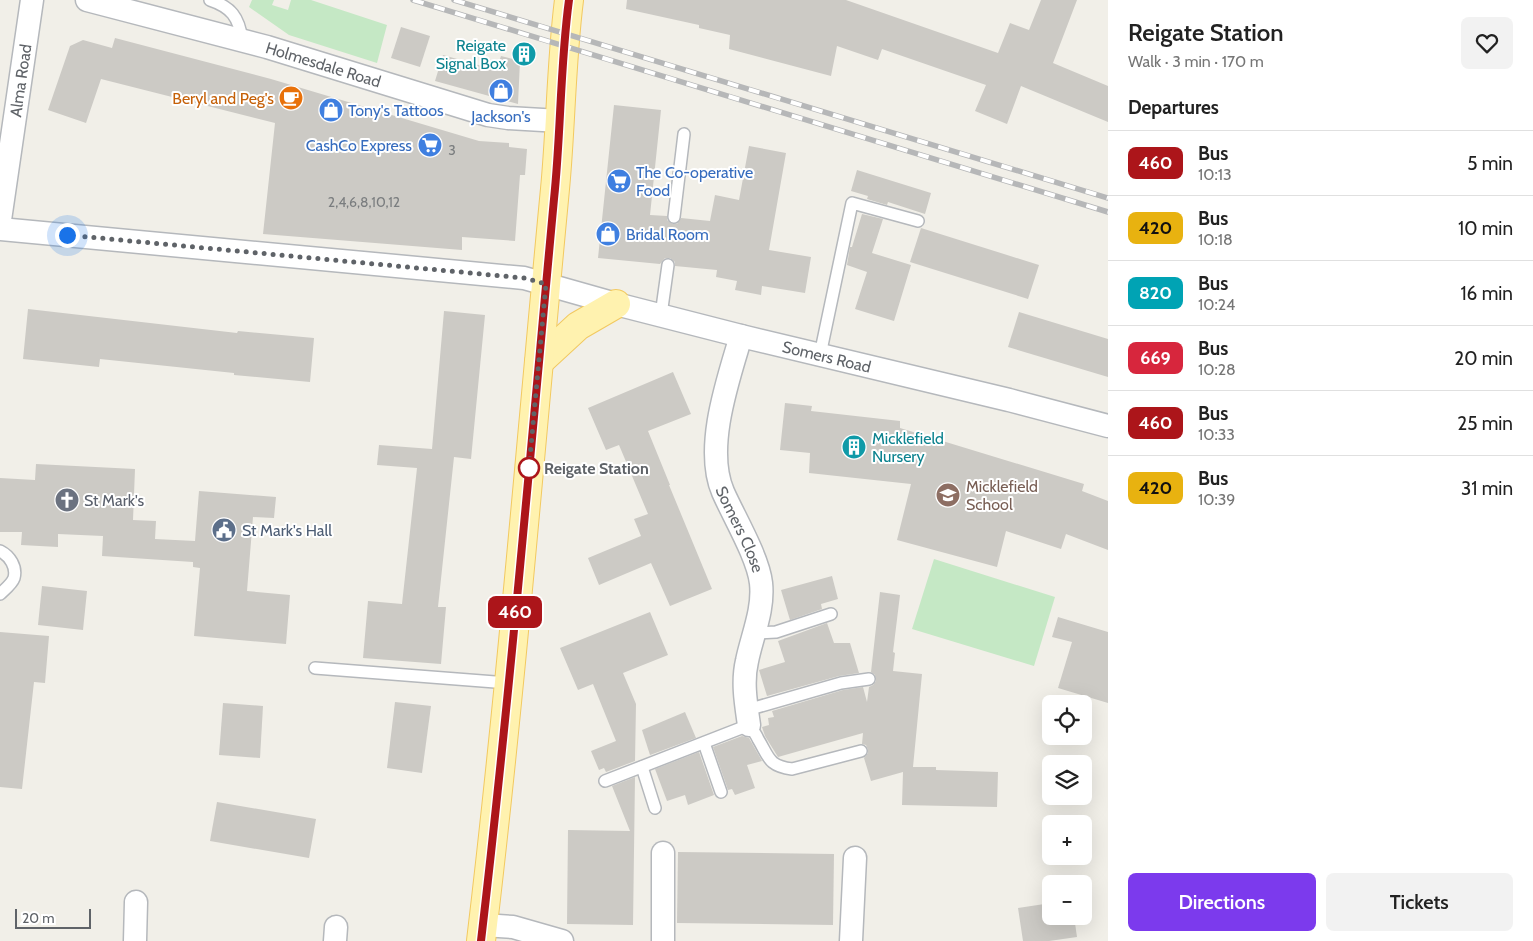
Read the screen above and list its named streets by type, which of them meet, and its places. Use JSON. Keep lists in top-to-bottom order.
{
  "streets": {
    "street": [
      "Holmesdale Road",
      "Alma Road",
      "Somers Road",
      "Somers Close"
    ]
  },
  "crossings": [
    ["Somers Road", "Somers Close"]
  ],
  "places": {
    "building": ["Reigate Signal Box", "Micklefield Nursery"],
    "shop": ["Jackson's", "Tony's Tattoos", "Bridal Room"],
    "cafe": ["Beryl and Peg's"],
    "supermarket": ["CashCo Express", "The Co-operative Food"],
    "other": ["Reigate Station"],
    "school or university": ["Micklefield School"],
    "church": ["St Mark's"],
    "public building": ["St Mark's Hall"]
  },
  "lines": ["bus line 460"],
  "house_numbers": ["3", "2,4,6,8,10,12"],
  "scale_bar": "20 m",
  "page": {
    "on_map": "460",
    "heading": [
      ["Reigate Station", "Walk · 3 min · 170 m"],
      "Departures"
    ],
    "list": [
      {
        "mark": "460",
        "name": "Bus",
        "note": "10:13",
        "value": "5 min"
      },
      {
        "mark": "420",
        "name": "Bus",
        "note": "10:18",
        "value": "10 min"
      },
      {
        "mark": "820",
        "name": "Bus",
        "note": "10:24",
        "value": "16 min"
      },
      {
        "mark": "669",
        "name": "Bus",
        "note": "10:28",
        "value": "20 min"
      },
      {
        "mark": "460",
        "name": "Bus",
        "note": "10:33",
        "value": "25 min"
      },
      {
        "mark": "420",
        "name": "Bus",
        "note": "10:39",
        "value": "31 min"
      }
    ],
    "map_buttons": ["+", "−"],
    "buttons": ["Directions", "Tickets"],
    "scale": "20 m"
  }
}
